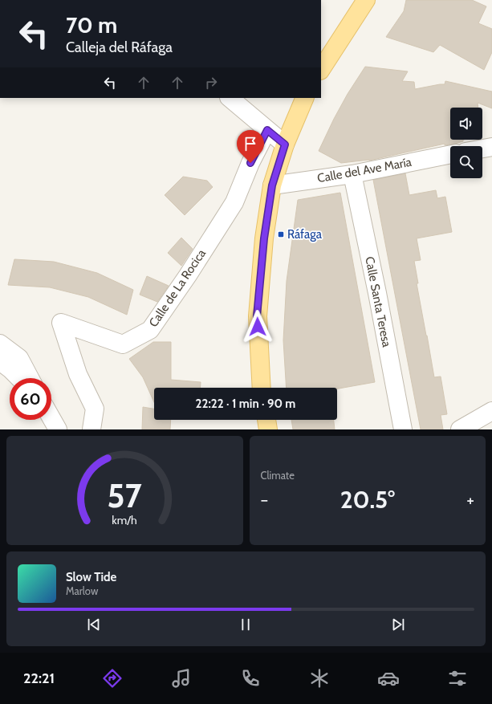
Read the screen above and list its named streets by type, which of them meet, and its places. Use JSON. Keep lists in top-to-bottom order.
{
  "streets": {
    "street": ["Calle del Ave María", "Calle de La Rocica", "Calle Santa Teresa"]
  },
  "crossings": [
    ["Calle del Ave María", "Calle Santa Teresa"]
  ],
  "places": {
    "transit": ["Ráfaga"]
  },
  "page": {
    "turn": ["70 m", "Calleja del Ráfaga"],
    "limit": "60",
    "trip": "22:22 · 1 min · 90 m",
    "tile": "Climate",
    "heat": ["−", "20.5°", "+"],
    "song": ["Slow Tide", "Marlow"],
    "tabs": "22:21",
    "gauge": ["57", "km/h"]
  }
}
